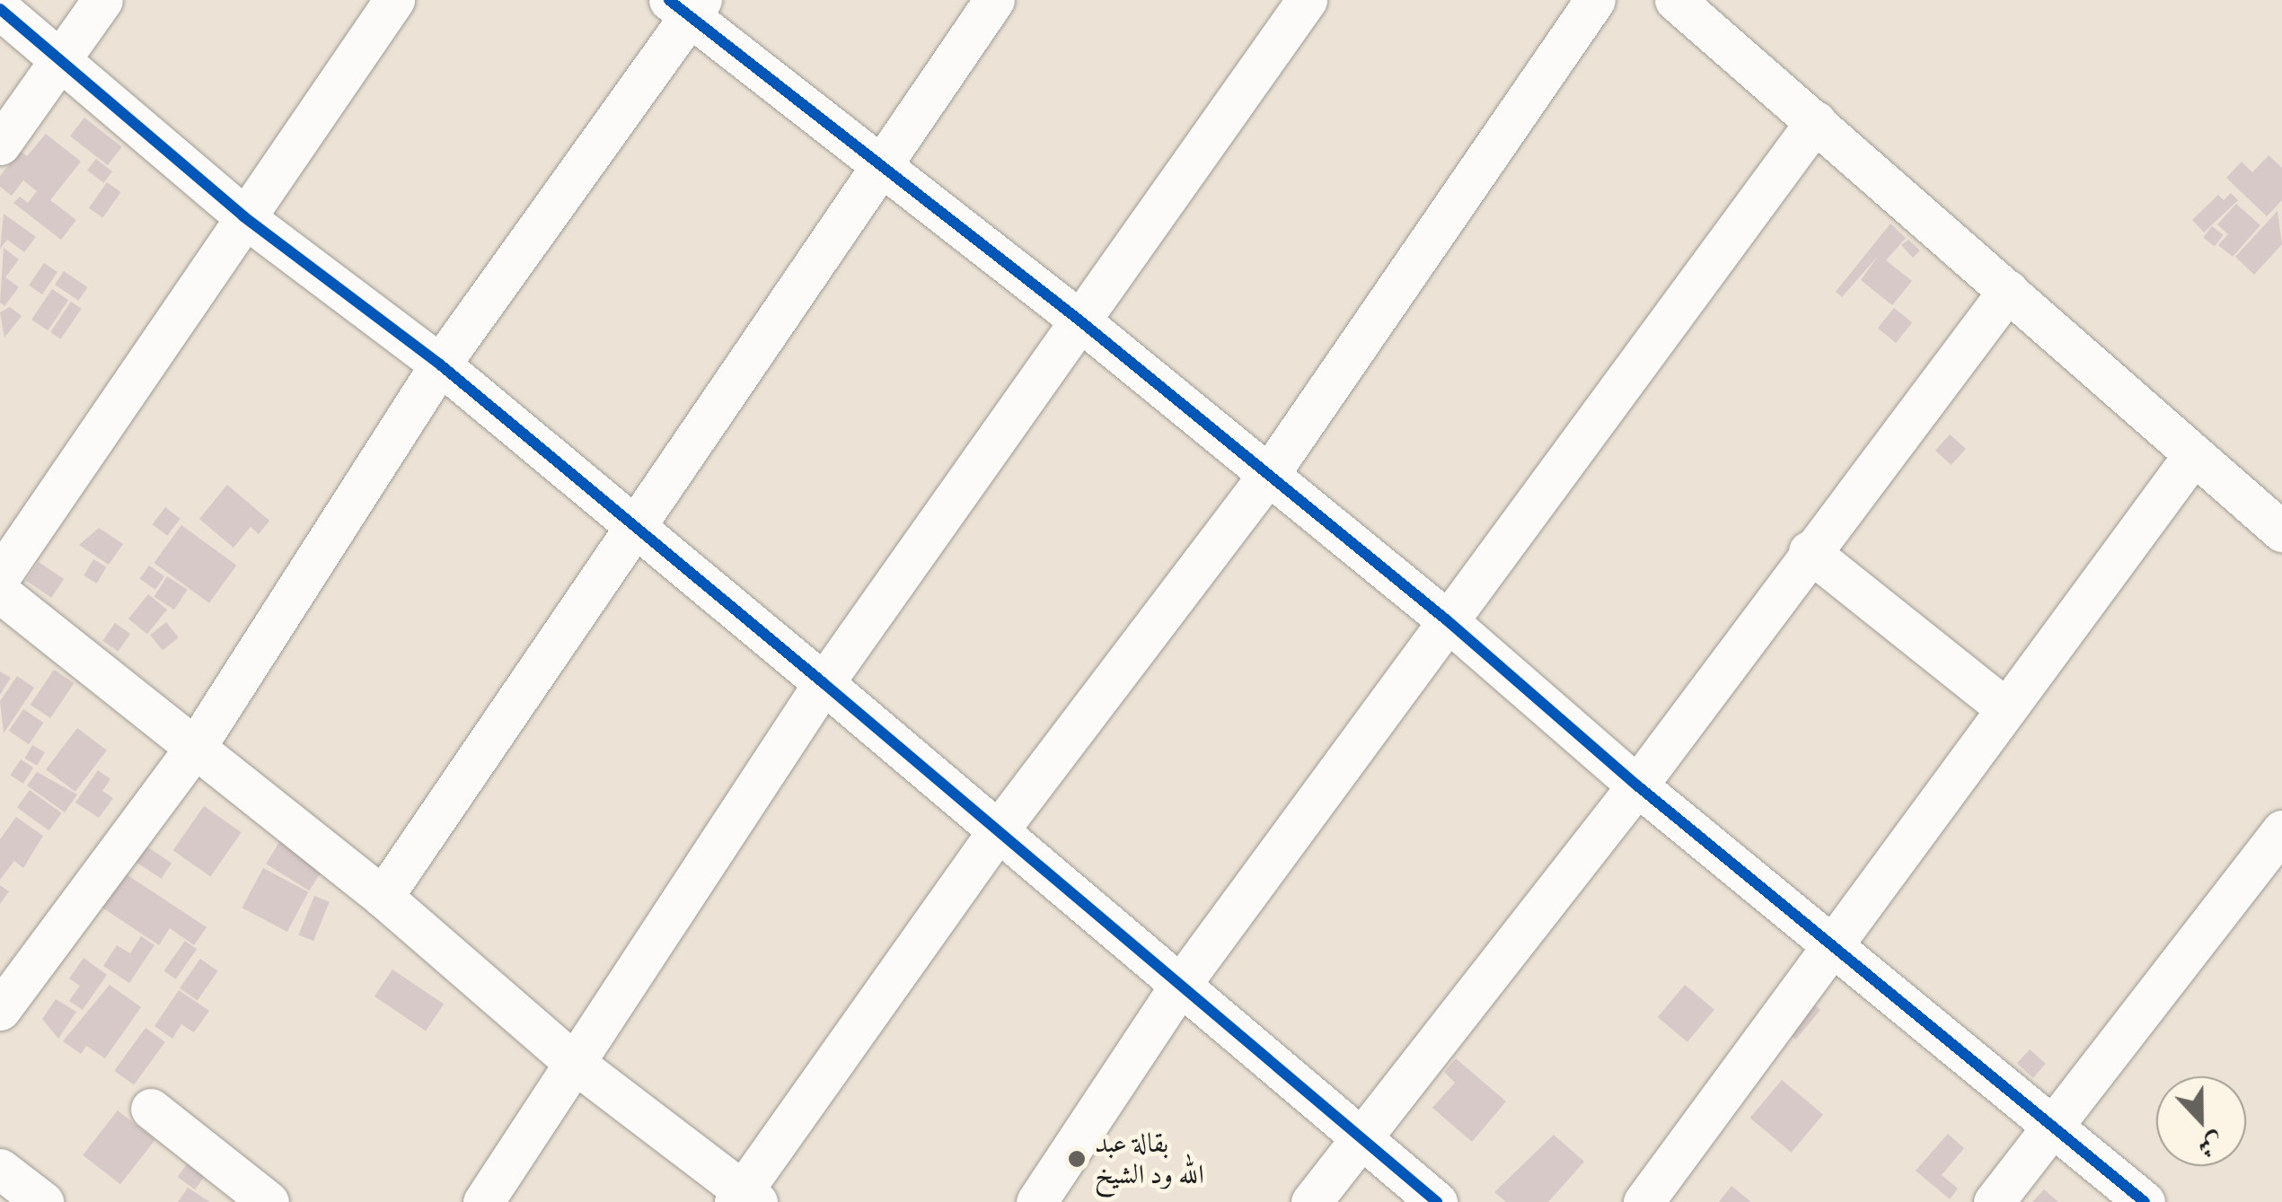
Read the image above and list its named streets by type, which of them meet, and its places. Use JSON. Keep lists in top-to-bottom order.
{
  "places": ["بقالة عبد الله ود الشيخ"],
  "north": "bottom"
}
